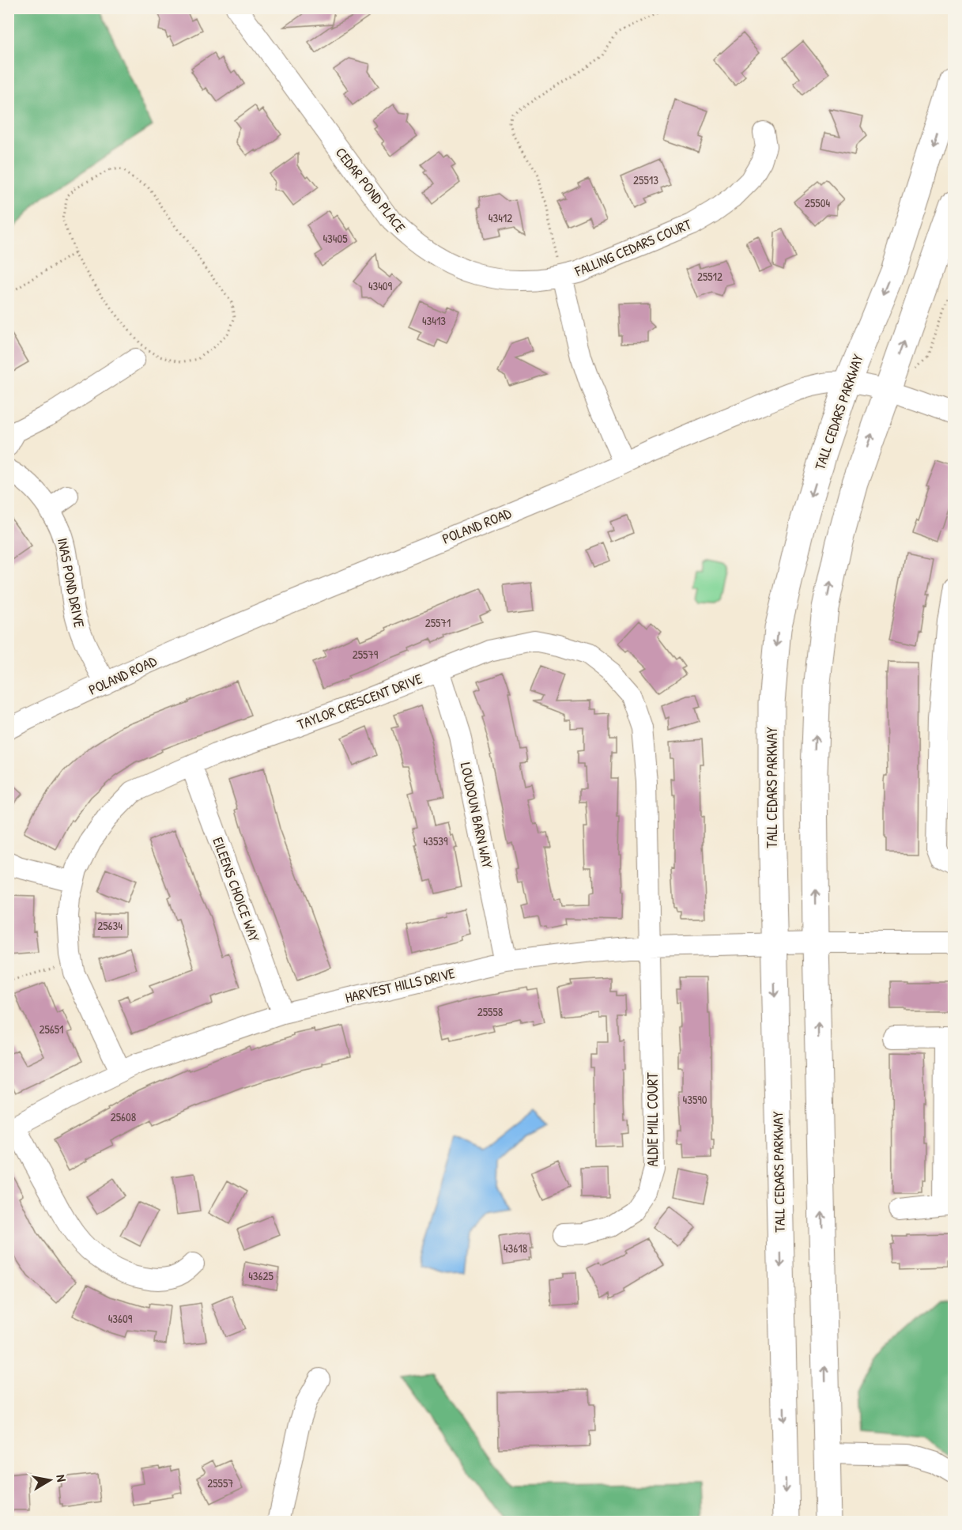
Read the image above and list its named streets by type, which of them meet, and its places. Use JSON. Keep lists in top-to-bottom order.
{
  "streets": {
    "main road": ["TALL CEDARS PARKWAY"],
    "street": [
      "CEDAR POND PLACE",
      "FALLING CEDARS COURT",
      "POLAND ROAD",
      "INAS POND DRIVE",
      "TAYLOR CRESCENT DRIVE",
      "LOUDOUN BARN WAY",
      "EILEENS CHOICE WAY",
      "HARVEST HILLS DRIVE",
      "ALDIE MILL COURT"
    ]
  },
  "crossings": [
    ["CEDAR POND PLACE", "FALLING CEDARS COURT"],
    ["FALLING CEDARS COURT", "POLAND ROAD"],
    ["TALL CEDARS PARKWAY", "POLAND ROAD"],
    ["TALL CEDARS PARKWAY", "HARVEST HILLS DRIVE"],
    ["POLAND ROAD", "INAS POND DRIVE"],
    ["TAYLOR CRESCENT DRIVE", "LOUDOUN BARN WAY"],
    ["TAYLOR CRESCENT DRIVE", "EILEENS CHOICE WAY"],
    ["TAYLOR CRESCENT DRIVE", "HARVEST HILLS DRIVE"],
    ["TAYLOR CRESCENT DRIVE", "ALDIE MILL COURT"],
    ["LOUDOUN BARN WAY", "HARVEST HILLS DRIVE"],
    ["EILEENS CHOICE WAY", "HARVEST HILLS DRIVE"],
    ["HARVEST HILLS DRIVE", "ALDIE MILL COURT"]
  ],
  "house_numbers": [
    "25513",
    "25504",
    "43412",
    "43405",
    "25512",
    "43409",
    "43413",
    "25571",
    "25579",
    "43539",
    "25634",
    "25558",
    "25651",
    "43590",
    "25608",
    "43618",
    "43625",
    "43609",
    "25557"
  ],
  "north": "right"
}
